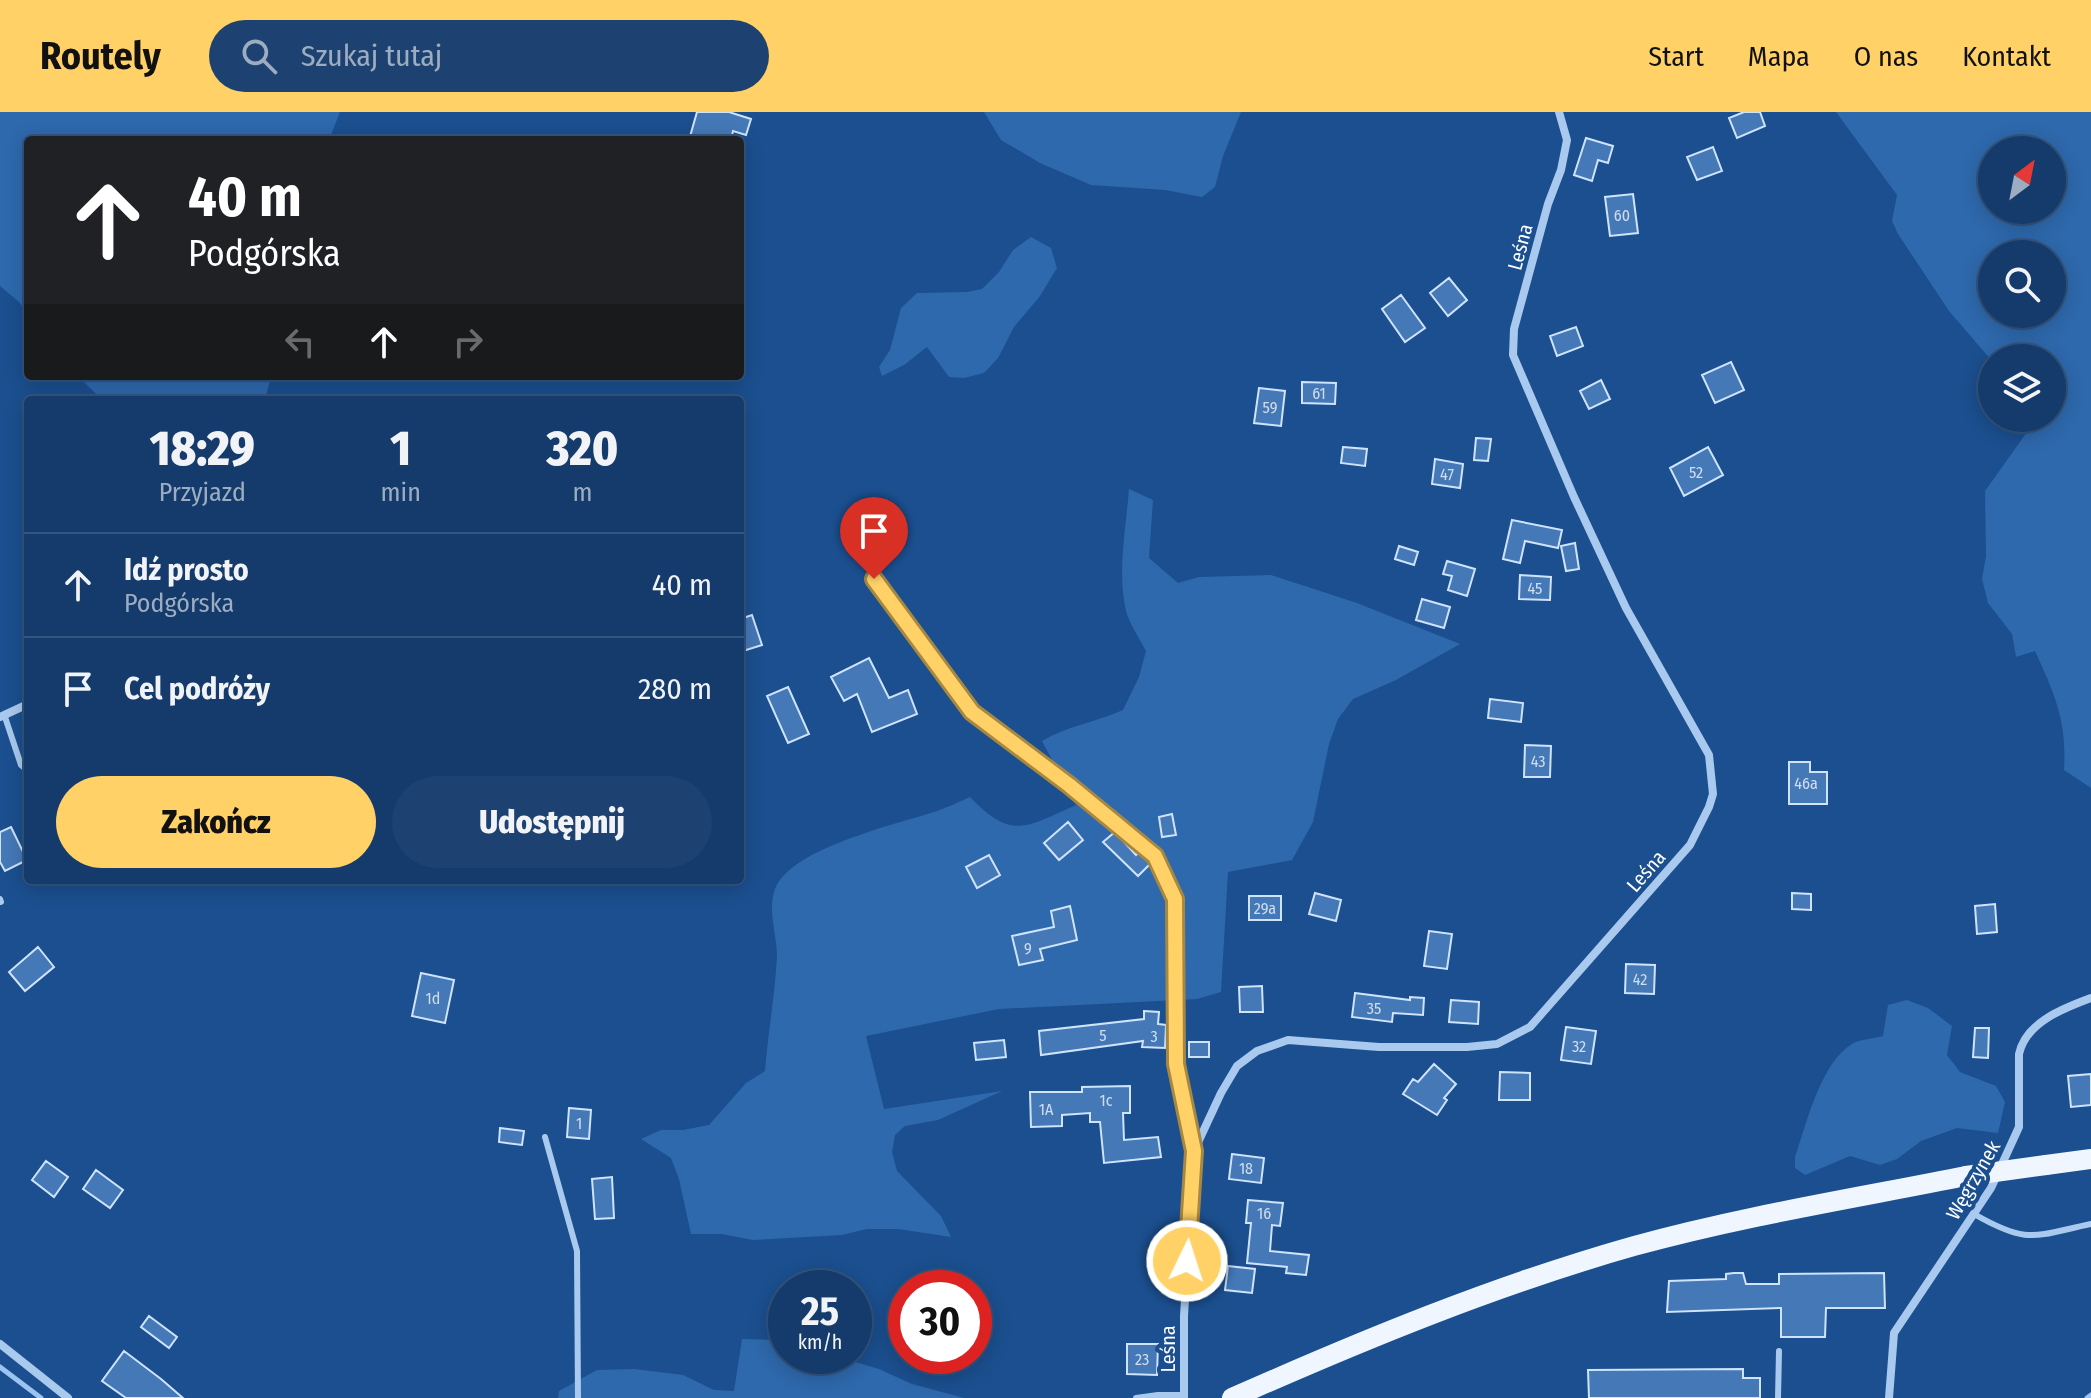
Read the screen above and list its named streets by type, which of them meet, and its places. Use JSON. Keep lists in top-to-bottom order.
{
  "streets": {
    "street": ["Leśna", "Węgrzynek"]
  },
  "house_numbers": [
    "60",
    "61",
    "59",
    "52",
    "47",
    "45",
    "43",
    "46a",
    "29a",
    "9",
    "42",
    "1d",
    "35",
    "5",
    "3",
    "32",
    "1c",
    "1A",
    "1",
    "18",
    "16",
    "23"
  ],
  "north": "top right",
  "page": {
    "header": "Routely",
    "search": "Szukaj tutaj",
    "nav": [
      "Start",
      "Mapa",
      "O nas",
      "Kontakt"
    ],
    "turn": ["40 m", "Podgórska"],
    "eta": [
      "18:29",
      "Przyjazd",
      "1",
      "min",
      "320",
      "m"
    ],
    "list": [
      {
        "name": "Idź prosto",
        "note": "Podgórska",
        "value": "40 m"
      },
      {
        "name": "Cel podróży",
        "value": "280 m"
      }
    ],
    "buttons": ["Zakończ", "Udostępnij"],
    "speed": "25 km/h",
    "limit": "30"
  }
}
